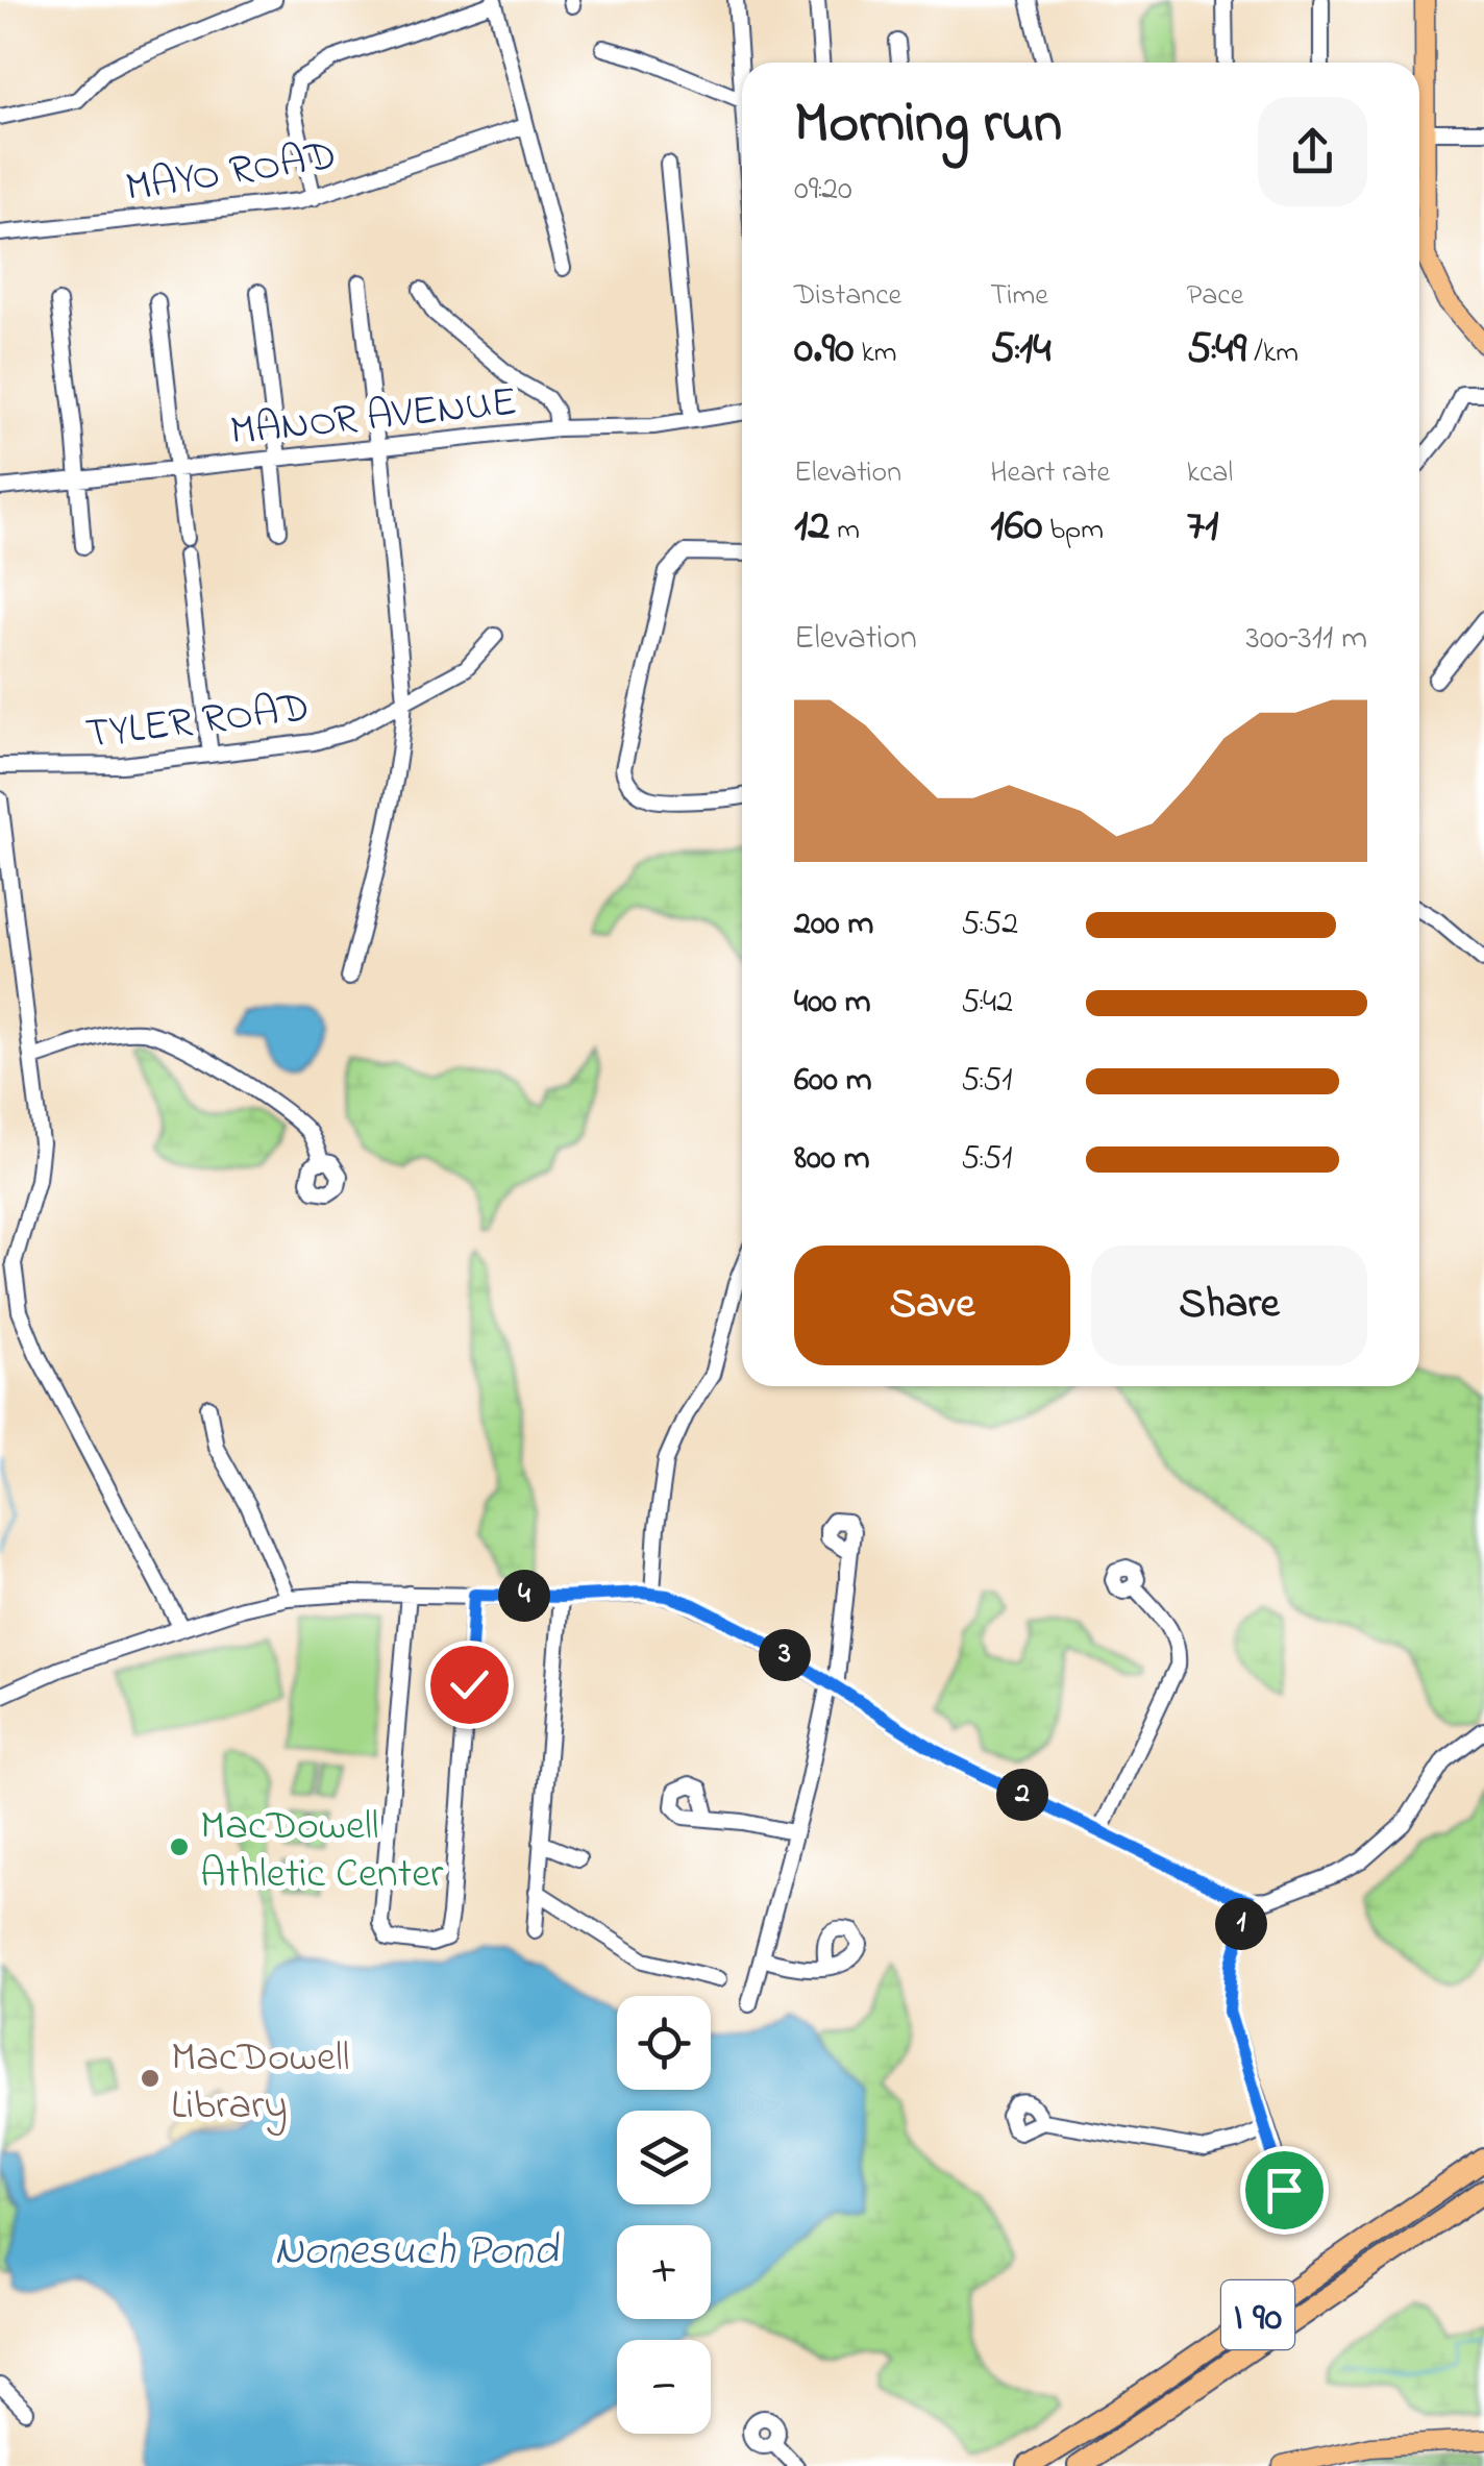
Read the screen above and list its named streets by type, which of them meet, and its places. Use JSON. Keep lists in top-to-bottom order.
{
  "streets": {
    "highway": ["I 90"],
    "street": ["MAYO ROAD", "MANOR AVENUE", "TYLER ROAD"]
  },
  "water": ["Nonesuch Pond"],
  "places": ["MacDowell Athletic Center", "MacDowell Library"],
  "page": {
    "heading": ["Morning run", "09:20"],
    "stats": [
      ["Distance", "0.90 km"],
      ["Time", "5:14"],
      ["Pace", "5:49 /km"],
      ["Elevation", "12 m"],
      ["Heart rate", "160 bpm"],
      ["kcal", "71"]
    ],
    "chart": ["Elevation", "300–311 m"],
    "list": [
      {
        "name": "200 m",
        "note": "5:52"
      },
      {
        "name": "400 m",
        "note": "5:42"
      },
      {
        "name": "600 m",
        "note": "5:51"
      },
      {
        "name": "800 m",
        "note": "5:51"
      }
    ],
    "buttons": ["Save", "Share"],
    "pins": [
      "4",
      "3",
      "2",
      "1"
    ],
    "map_buttons": ["+", "−"]
  }
}
